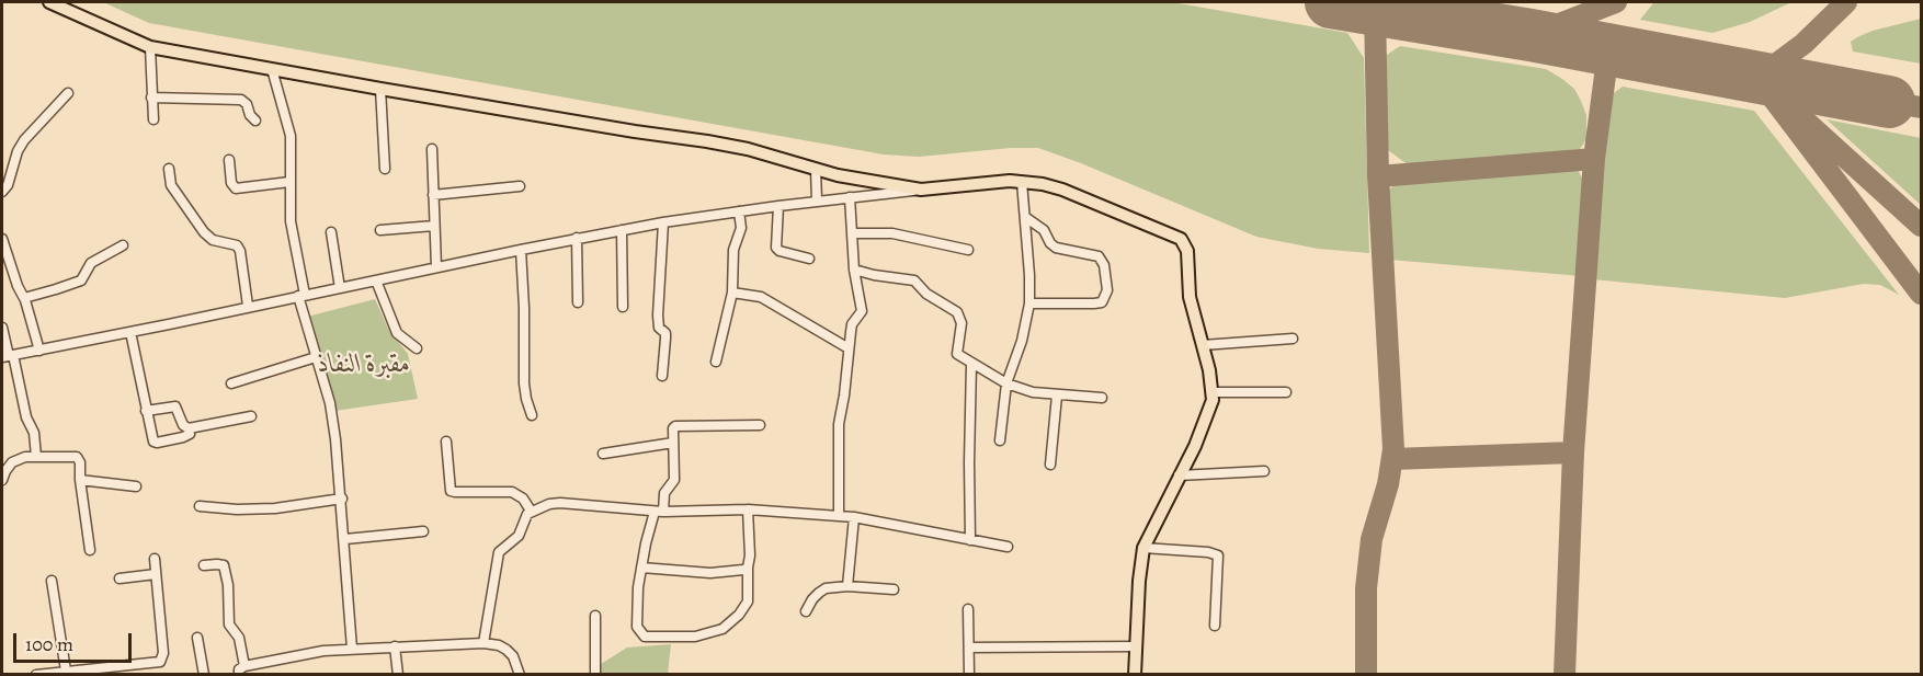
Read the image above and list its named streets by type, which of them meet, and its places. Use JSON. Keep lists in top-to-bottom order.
{
  "parks": ["مقبرة النفاذ"],
  "scale_bar": "100 m"
}
